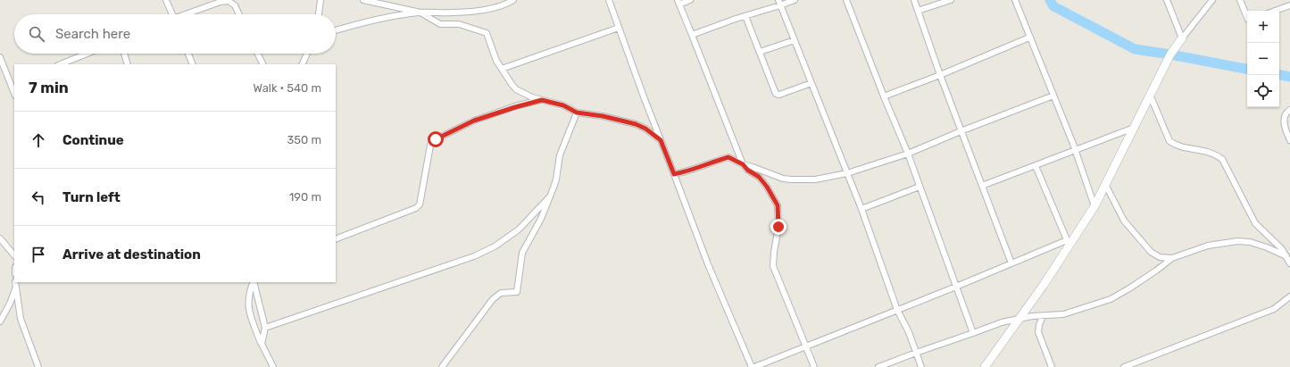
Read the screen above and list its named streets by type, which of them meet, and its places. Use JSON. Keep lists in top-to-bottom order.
{
  "page": {
    "map_buttons": ["+", "−"],
    "search": "Search here",
    "heading": ["7 min", "Walk · 540 m"],
    "list": [
      ["Continue", "350 m"],
      ["Turn left", "190 m"],
      "Arrive at destination"
    ]
  }
}
